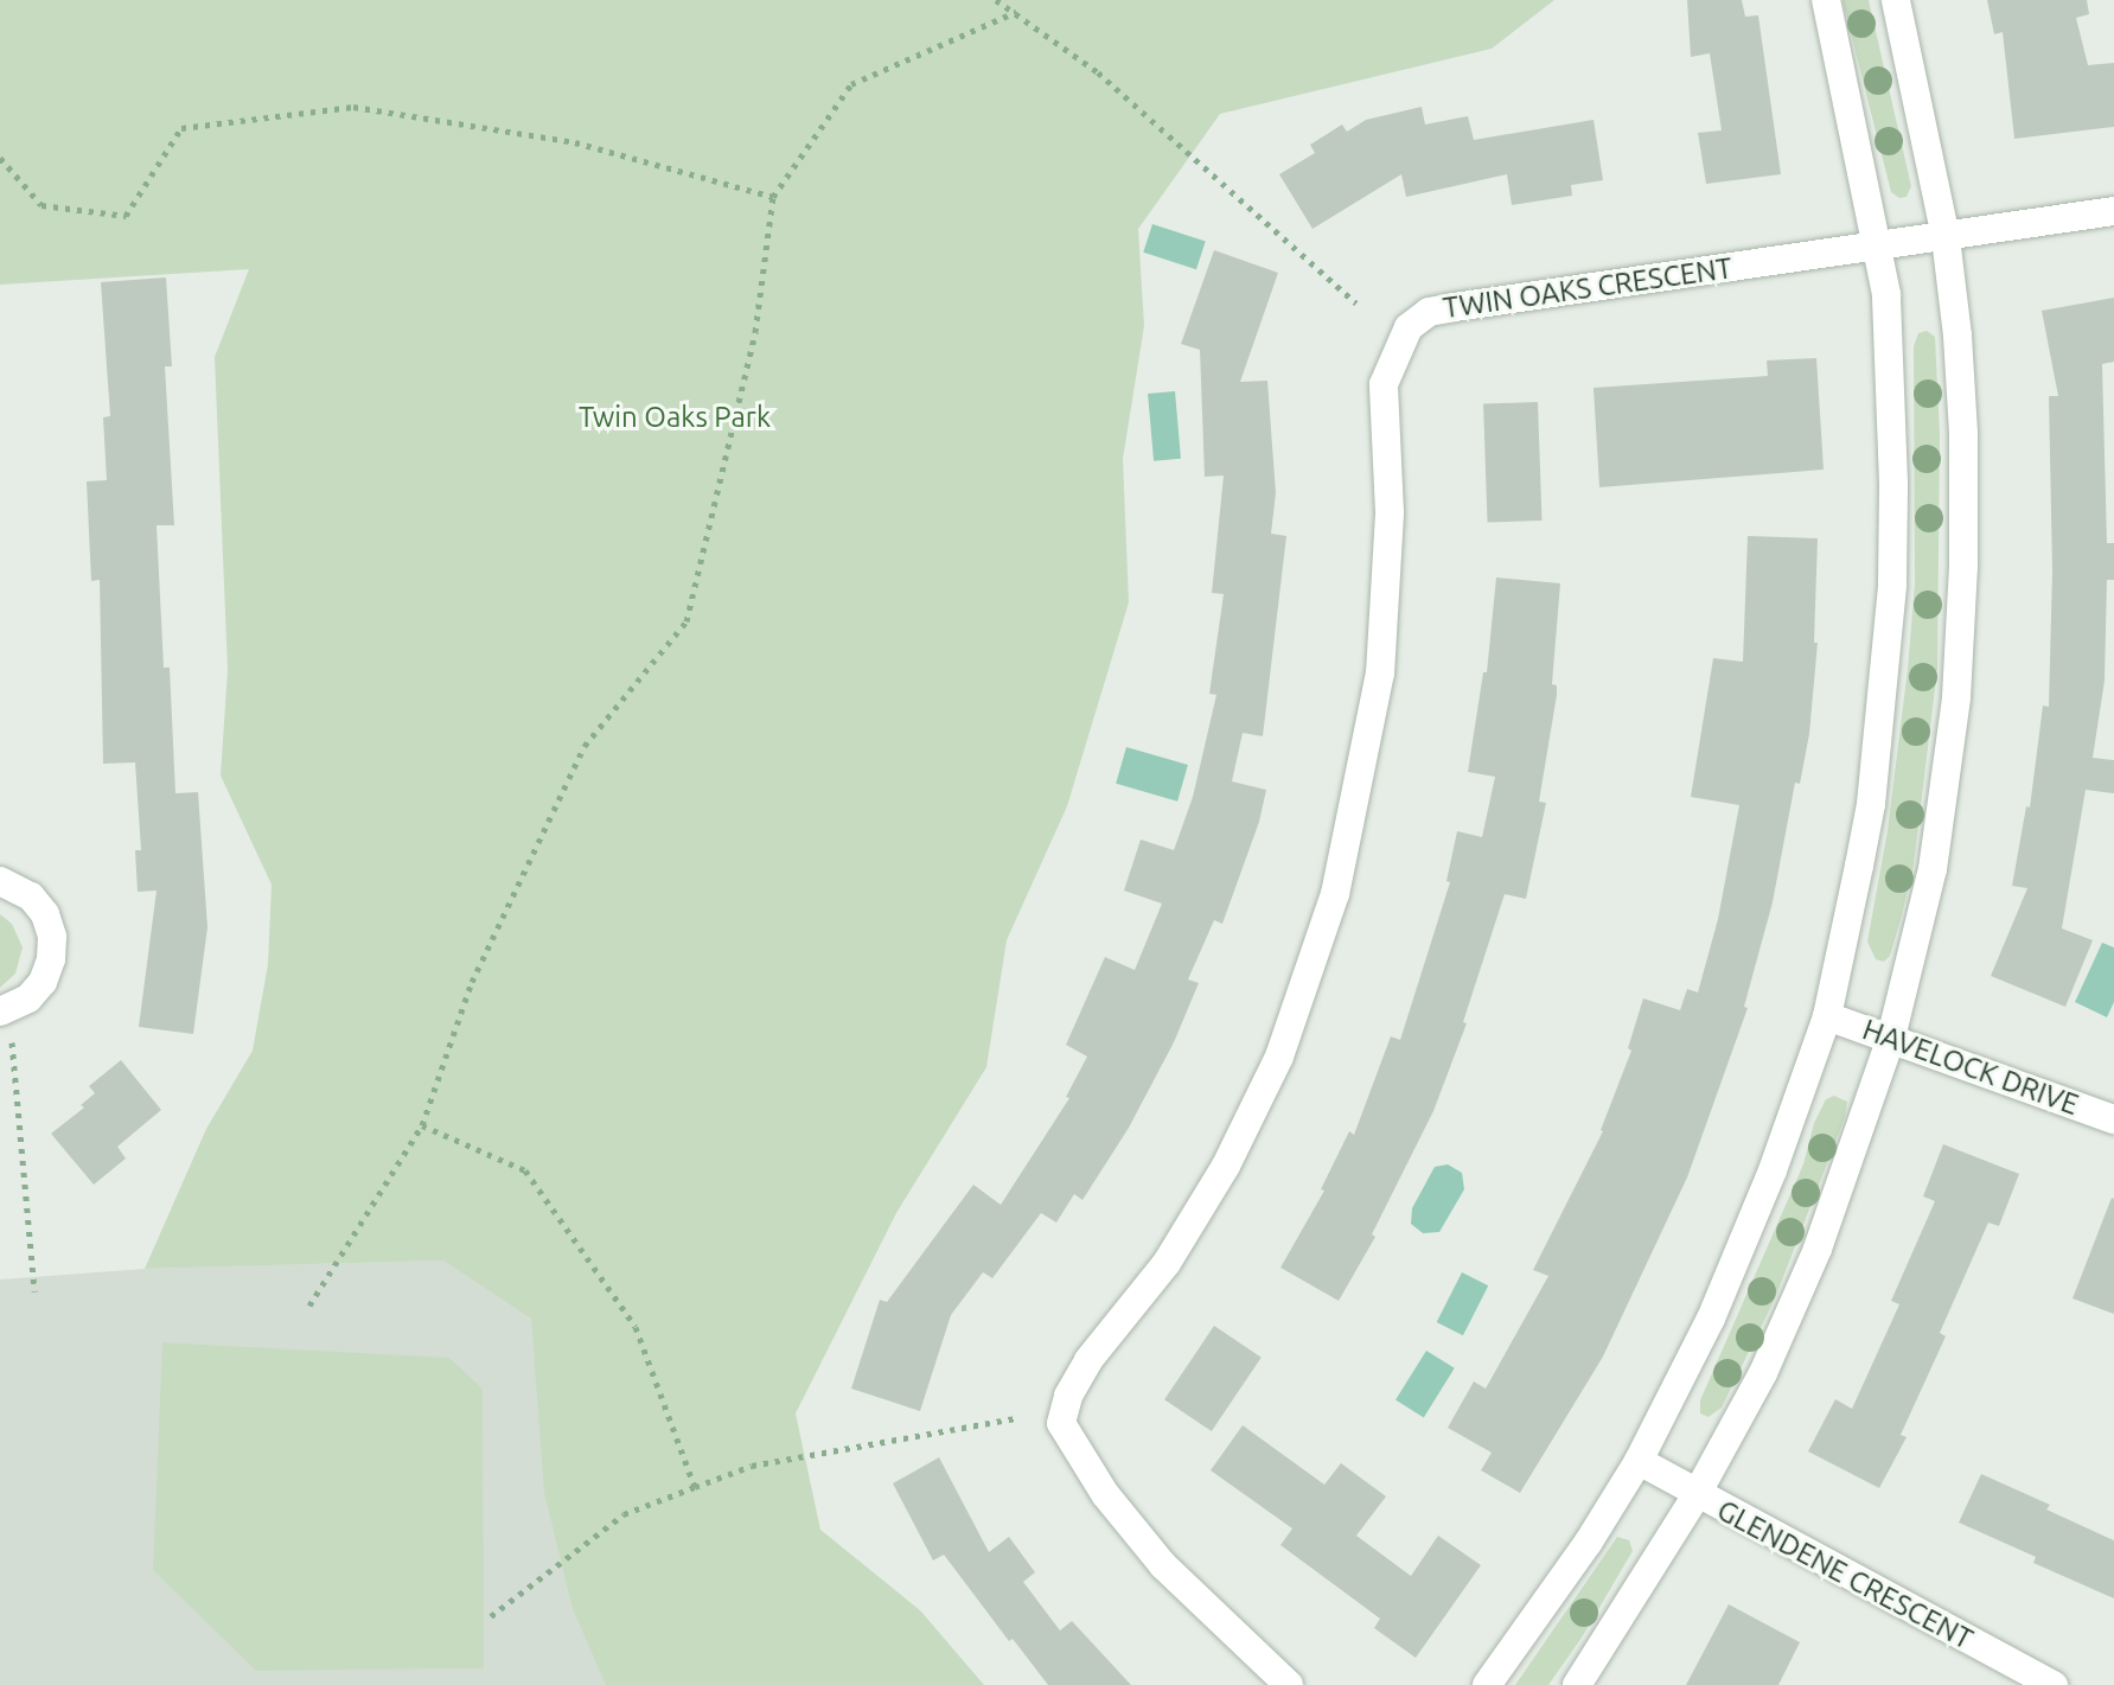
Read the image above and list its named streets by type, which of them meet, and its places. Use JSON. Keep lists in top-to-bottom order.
{
  "streets": {
    "street": ["TWIN OAKS CRESCENT", "HAVELOCK DRIVE", "GLENDENE CRESCENT"]
  },
  "parks": ["Twin Oaks Park"]
}
